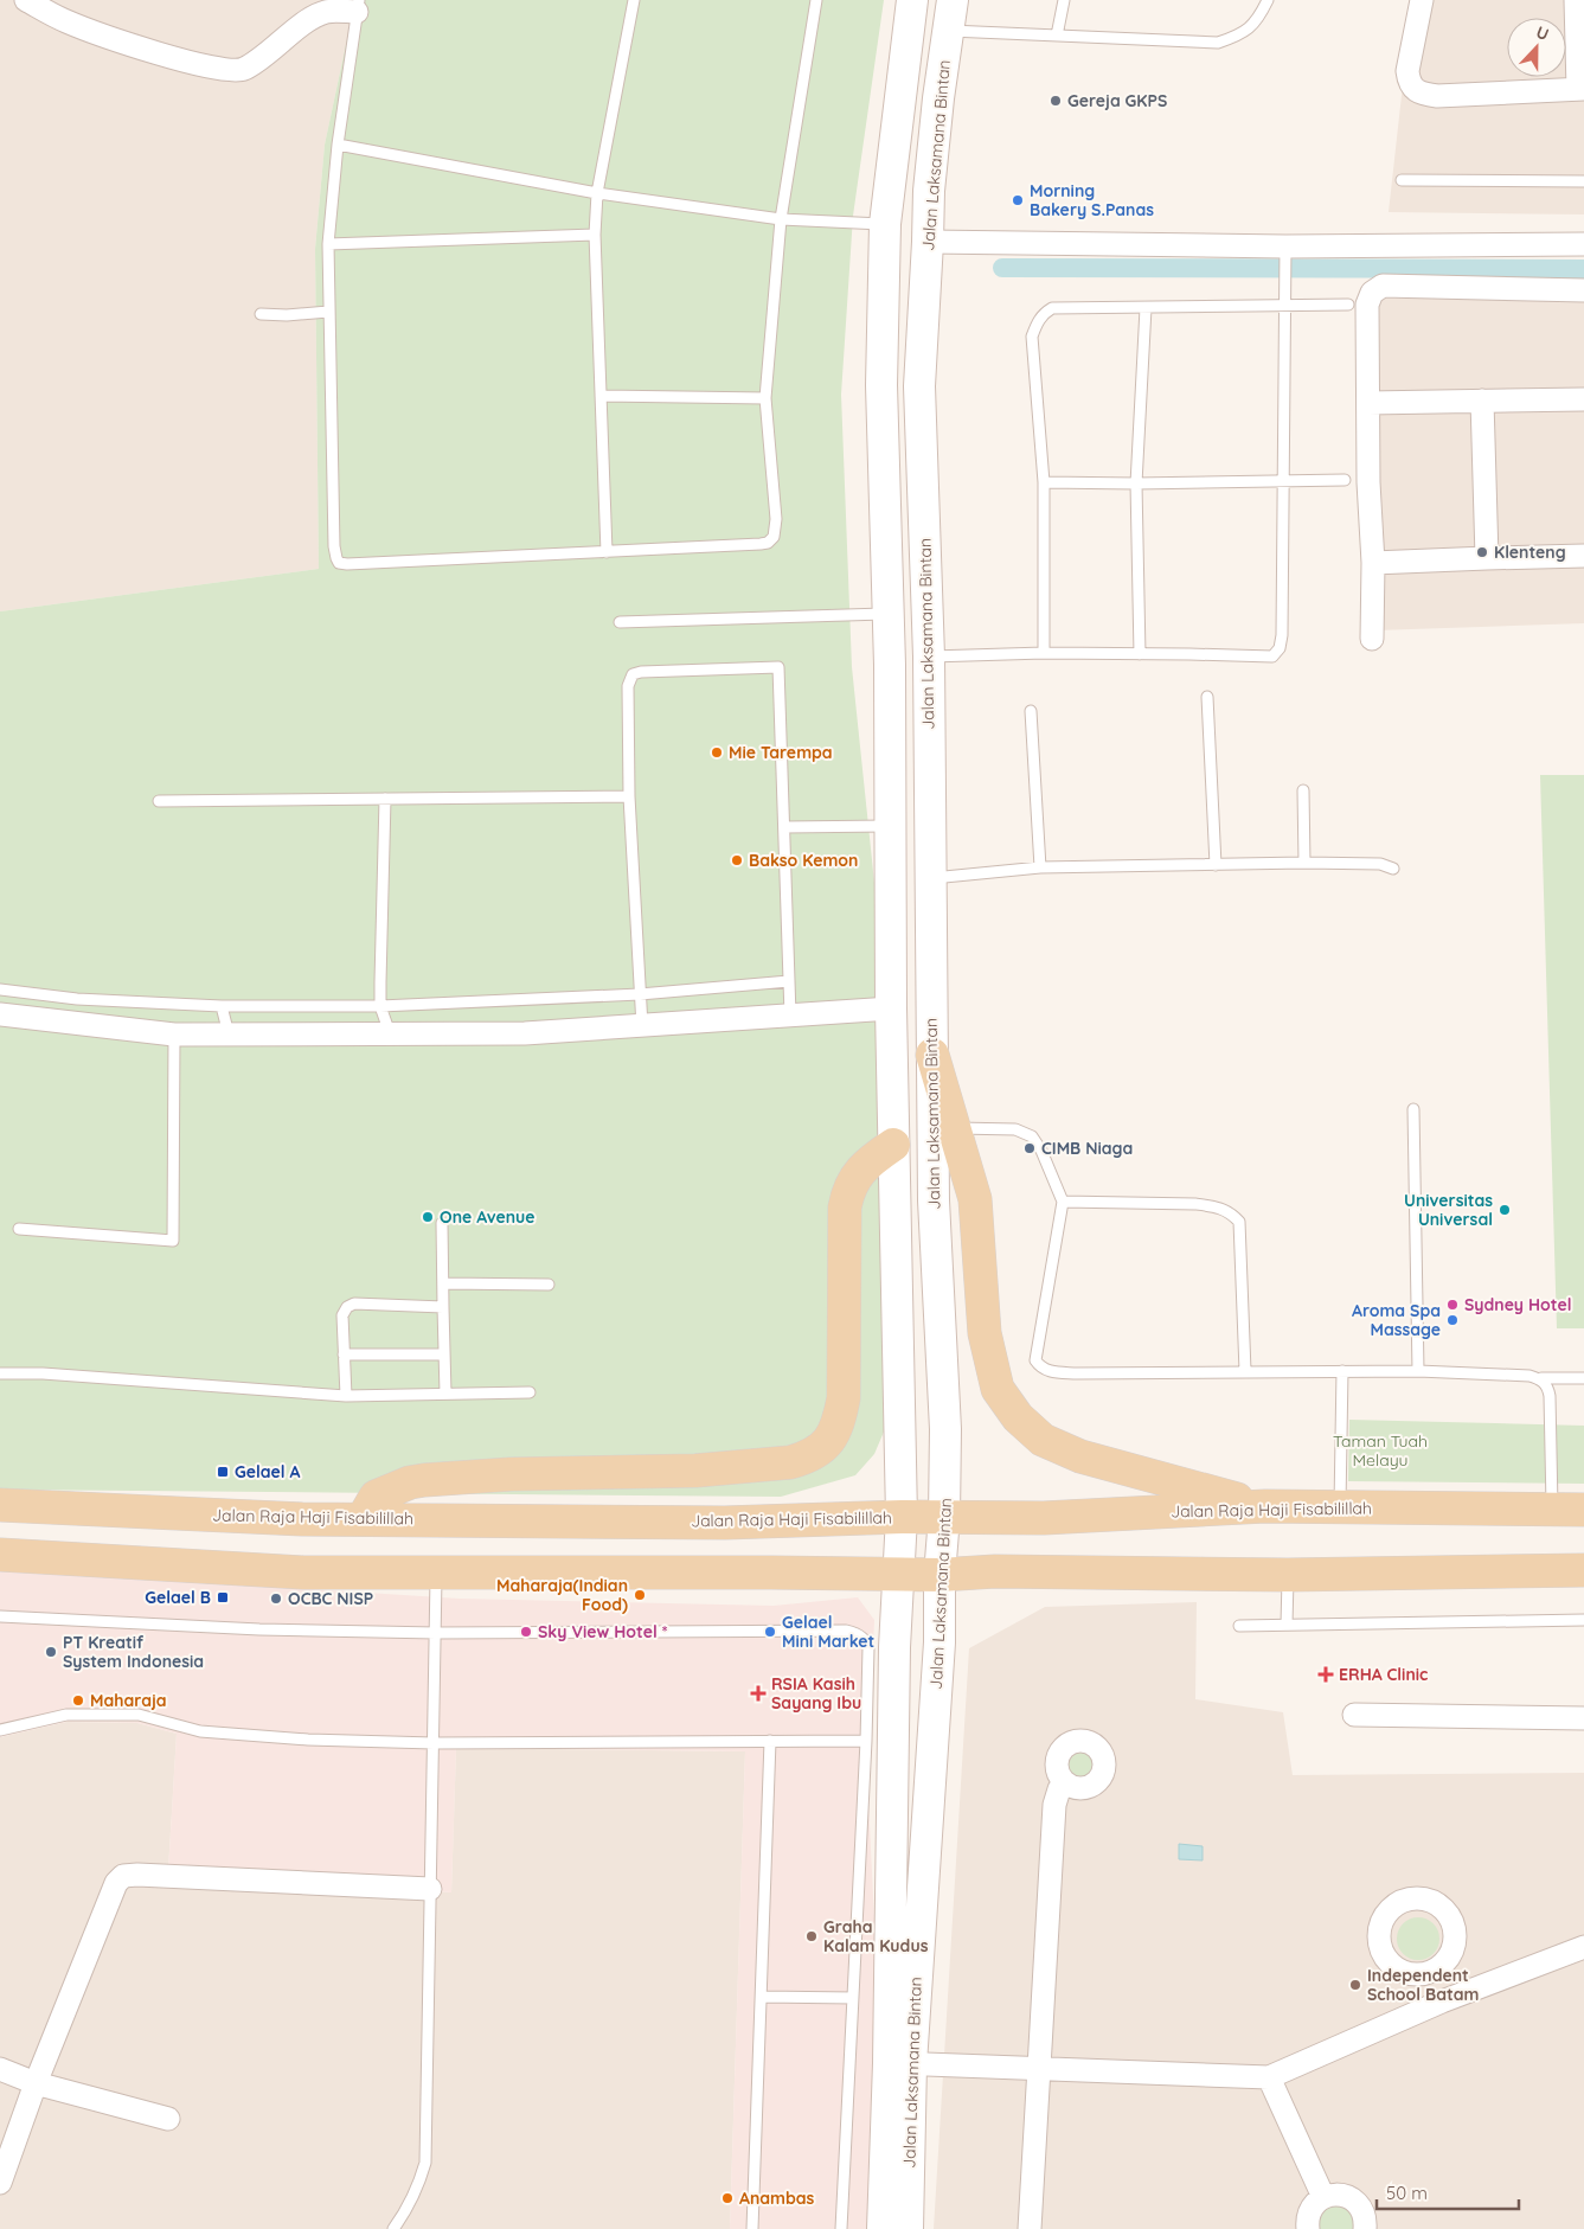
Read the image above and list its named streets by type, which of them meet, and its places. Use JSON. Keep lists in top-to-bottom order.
{
  "streets": {
    "main road": ["Jalan Laksamana Bintan", "Jalan Raja Haji Fisabilillah"]
  },
  "crossings": [
    ["Jalan Laksamana Bintan", "Jalan Raja Haji Fisabilillah"]
  ],
  "parks": ["Taman Tuah Melayu"],
  "places": {
    "other": [
      "Gereja GKPS",
      "Morning Bakery S.Panas",
      "Klenteng",
      "Mie Tarempa",
      "Bakso Kemon",
      "CIMB Niaga",
      "Universitas Universal",
      "One Avenue",
      "Sydney Hotel",
      "Aroma Spa Massage",
      "Maharaja(Indian Food)",
      "OCBC NISP",
      "Sky View Hotel *",
      "Gelael Mini Market",
      "PT Kreatif System Indonesia",
      "Maharaja",
      "Graha Kalam Kudus",
      "Independent School Batam",
      "Anambas"
    ],
    "transit": ["Gelael A", "Gelael B"],
    "health": ["ERHA Clinic", "RSIA Kasih Sayang Ibu"]
  },
  "scale_bar": "50 m",
  "north": "top"
}
